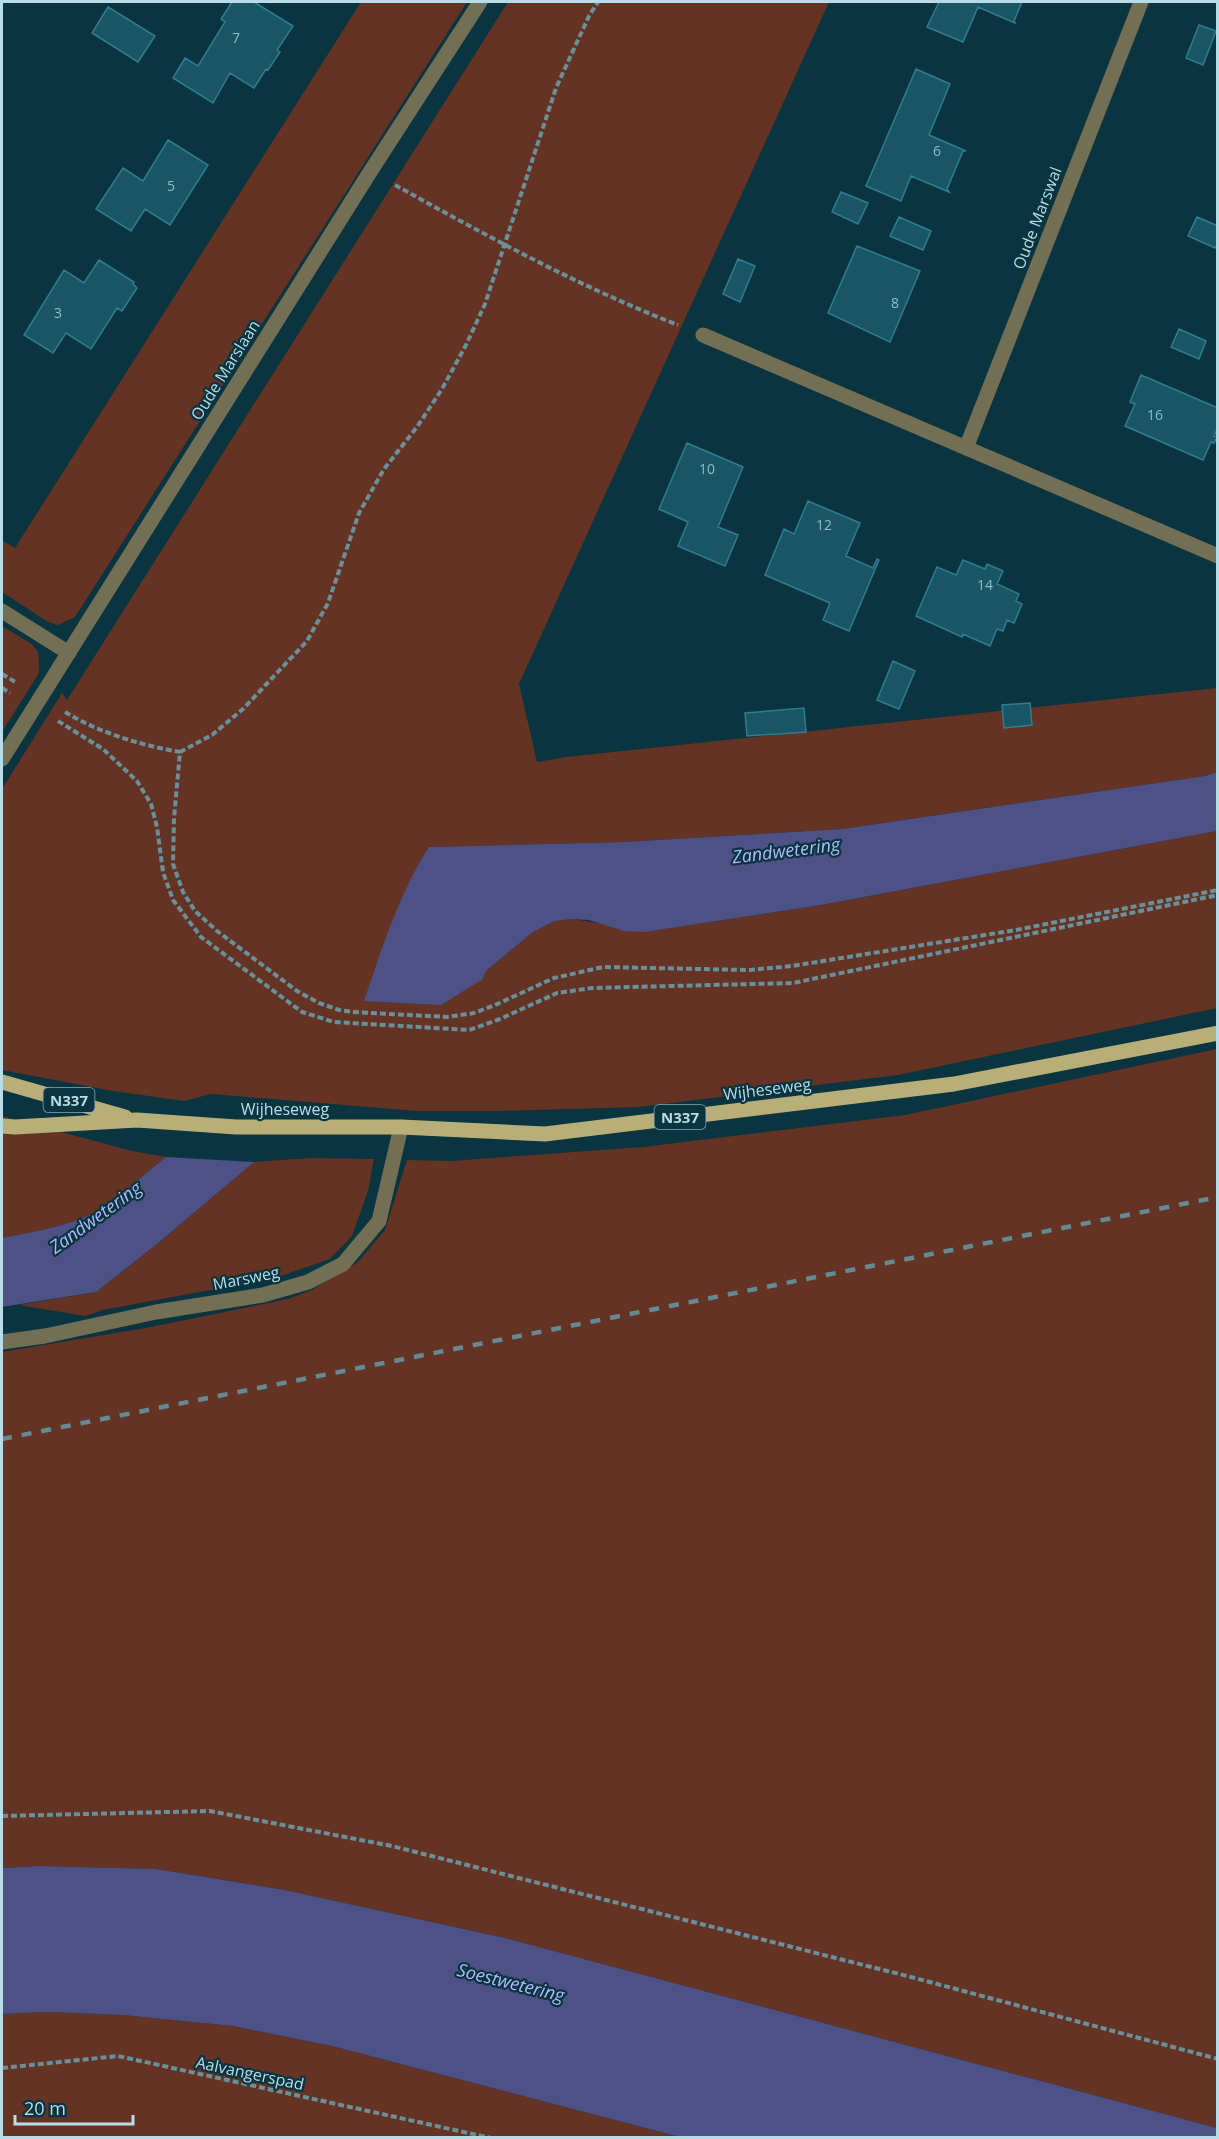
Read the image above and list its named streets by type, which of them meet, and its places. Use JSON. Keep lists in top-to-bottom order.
{
  "streets": {
    "main road": ["Wijheseweg", "N337"],
    "street": ["Oude Marswal", "Oude Marslaan", "Marsweg"],
    "path": ["Aalvangerspad"]
  },
  "crossings": [
    ["Wijheseweg", "Marsweg"]
  ],
  "water": ["Zandwetering", "Soestwetering"],
  "house_numbers": [
    "7",
    "6",
    "5",
    "8",
    "3",
    "16",
    "10",
    "12",
    "14"
  ],
  "scale_bar": "20 m"
}
